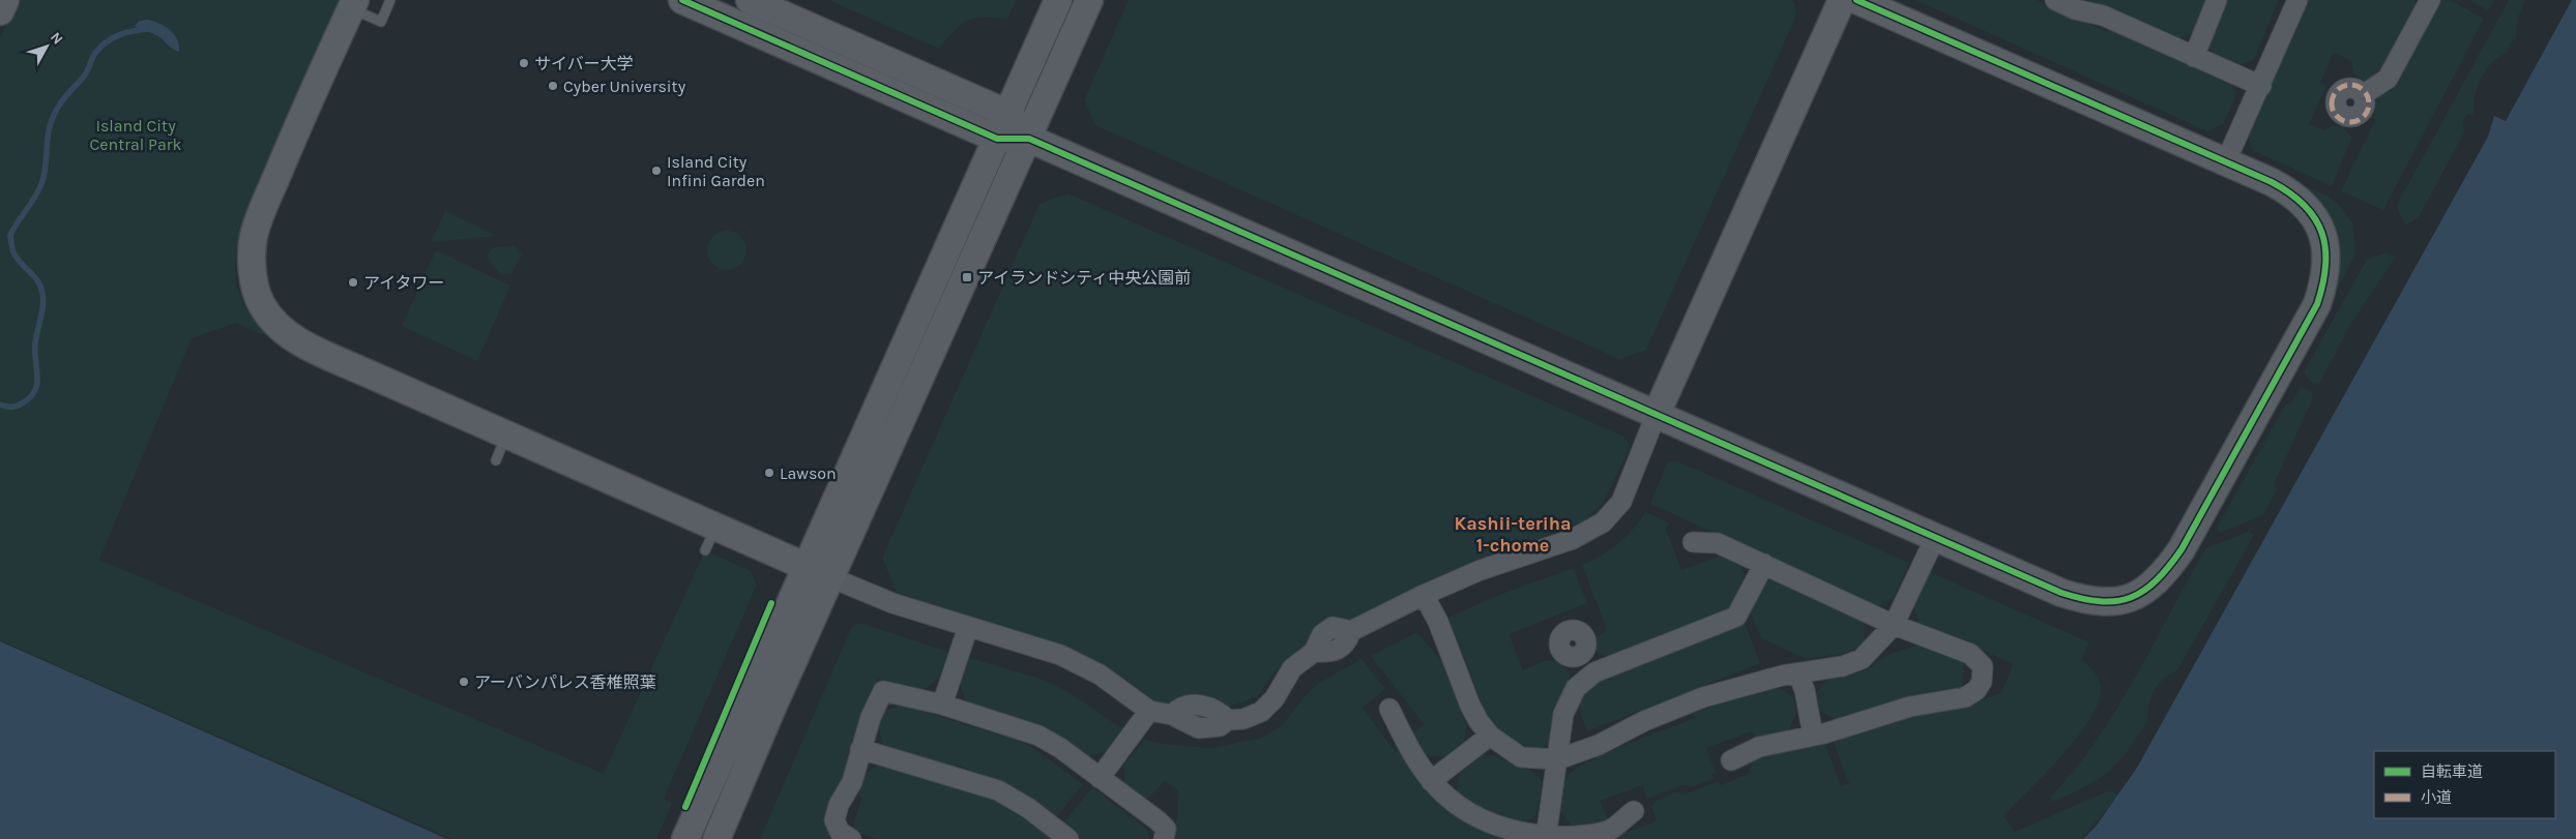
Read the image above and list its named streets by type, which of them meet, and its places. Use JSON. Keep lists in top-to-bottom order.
{
  "districts": ["Kashii-teriha 1-chome"],
  "parks": ["Island City Central Park"],
  "places": {
    "other": [
      "サイバー大学",
      "Cyber University",
      "Island City Infini Garden",
      "アイタワー",
      "Lawson",
      "アーバンパレス香椎照葉"
    ],
    "transit": ["アイランドシティ中央公園前"]
  },
  "legend": ["自転車道", "小道"],
  "north": "top right"
}
